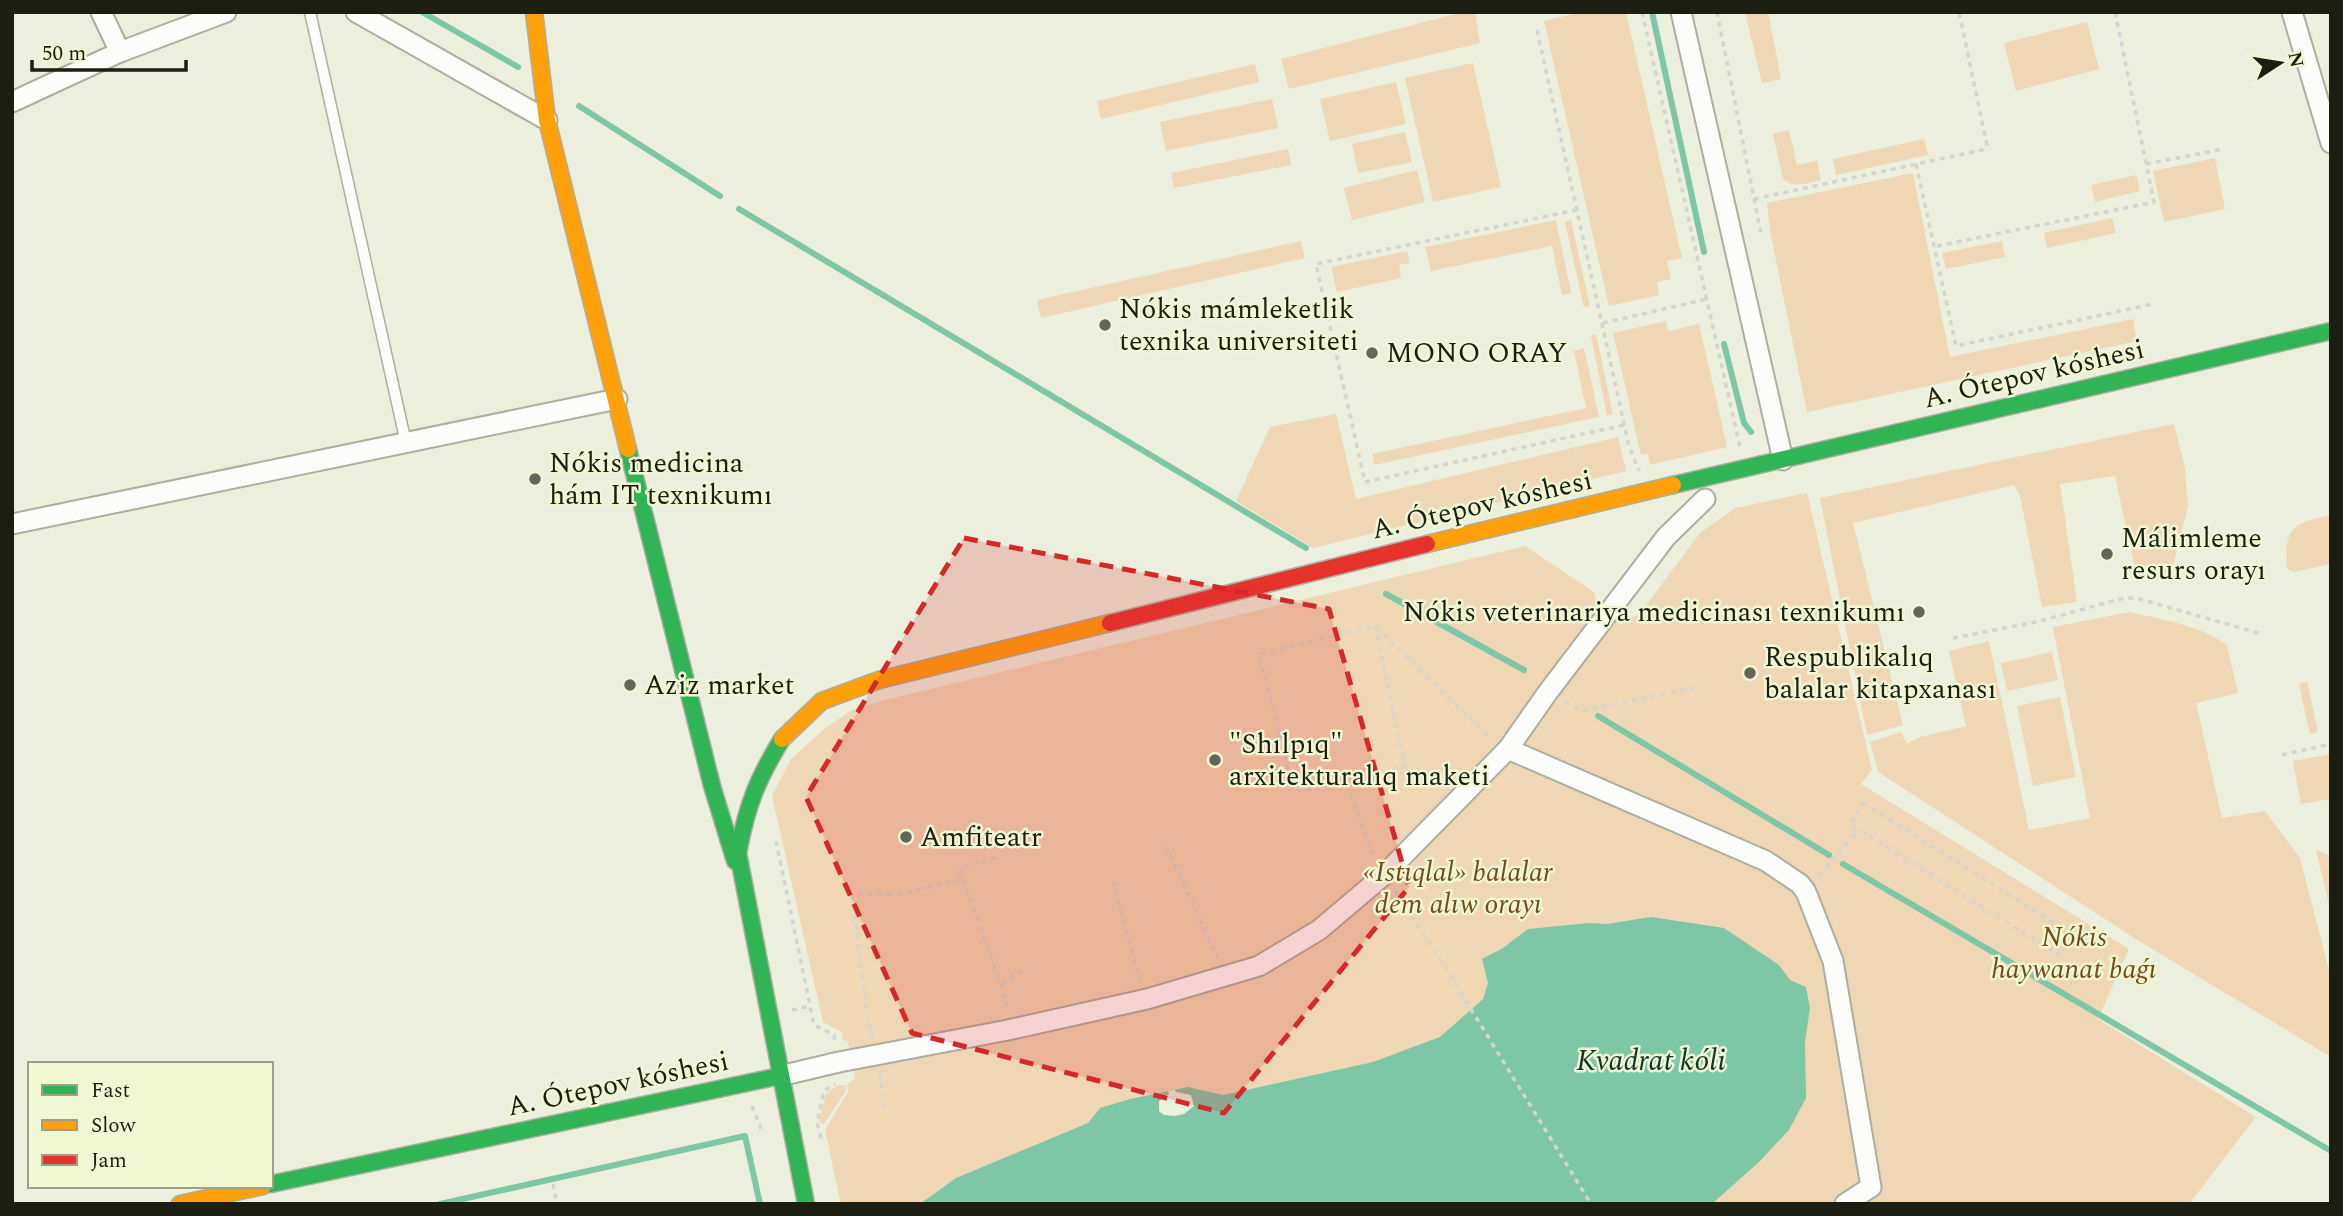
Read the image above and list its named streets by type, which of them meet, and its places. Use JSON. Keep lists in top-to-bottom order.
{
  "streets": {
    "main road": ["A. Ótepov kóshesi"]
  },
  "water": ["Kvadrat kóli"],
  "parks": ["«Istıqlal» balalar dem alıw orayı", "Nókis haywanat baǵı"],
  "places": [
    "Nókis mámleketlik texnika universiteti",
    "MONO ORAY",
    "Nókis medicina hám IT texnikumı",
    "Málimleme resurs orayı",
    "Nókis veterinariya medicinası texnikumı",
    "Respublikalıq balalar kitapxanası",
    "Aziz market",
    "\"Shılpıq\" arxitekturalıq maketi",
    "Amfiteatr"
  ],
  "legend": ["Fast", "Slow", "Jam"],
  "scale_bar": "50 m",
  "north": "right"
}
